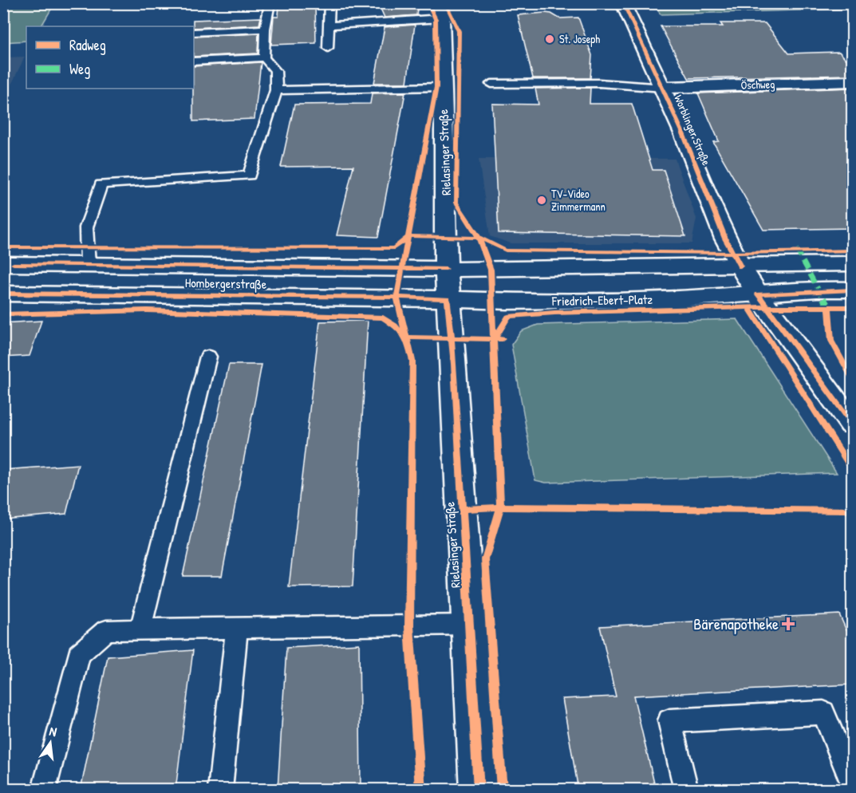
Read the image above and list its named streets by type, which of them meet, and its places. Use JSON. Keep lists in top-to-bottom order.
{
  "streets": {
    "main road": [
      "Öschweg",
      "Worblinger Straße",
      "Rielasinger Straße",
      "Hombergerstraße",
      "Friedrich-Ebert-Platz"
    ]
  },
  "crossings": [
    ["Öschweg", "Worblinger Straße"],
    ["Worblinger Straße", "Friedrich-Ebert-Platz"],
    ["Rielasinger Straße", "Hombergerstraße"],
    ["Rielasinger Straße", "Friedrich-Ebert-Platz"],
    ["Hombergerstraße", "Friedrich-Ebert-Platz"]
  ],
  "places": {
    "other": ["St. Joseph", "TV-Video Zimmermann"],
    "health": ["Bärenapotheke"]
  },
  "legend": ["Radweg", "Weg"],
  "north": "top"
}
